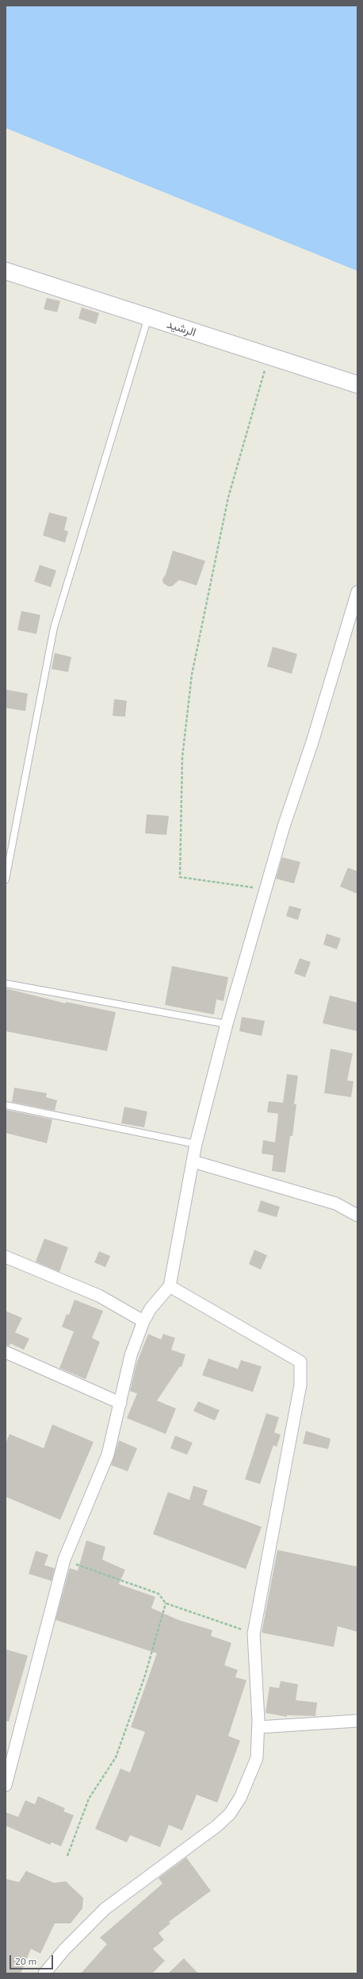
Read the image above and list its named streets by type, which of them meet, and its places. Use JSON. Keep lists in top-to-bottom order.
{
  "streets": {
    "main road": ["الرشيد"]
  },
  "scale_bar": "20 m"
}
